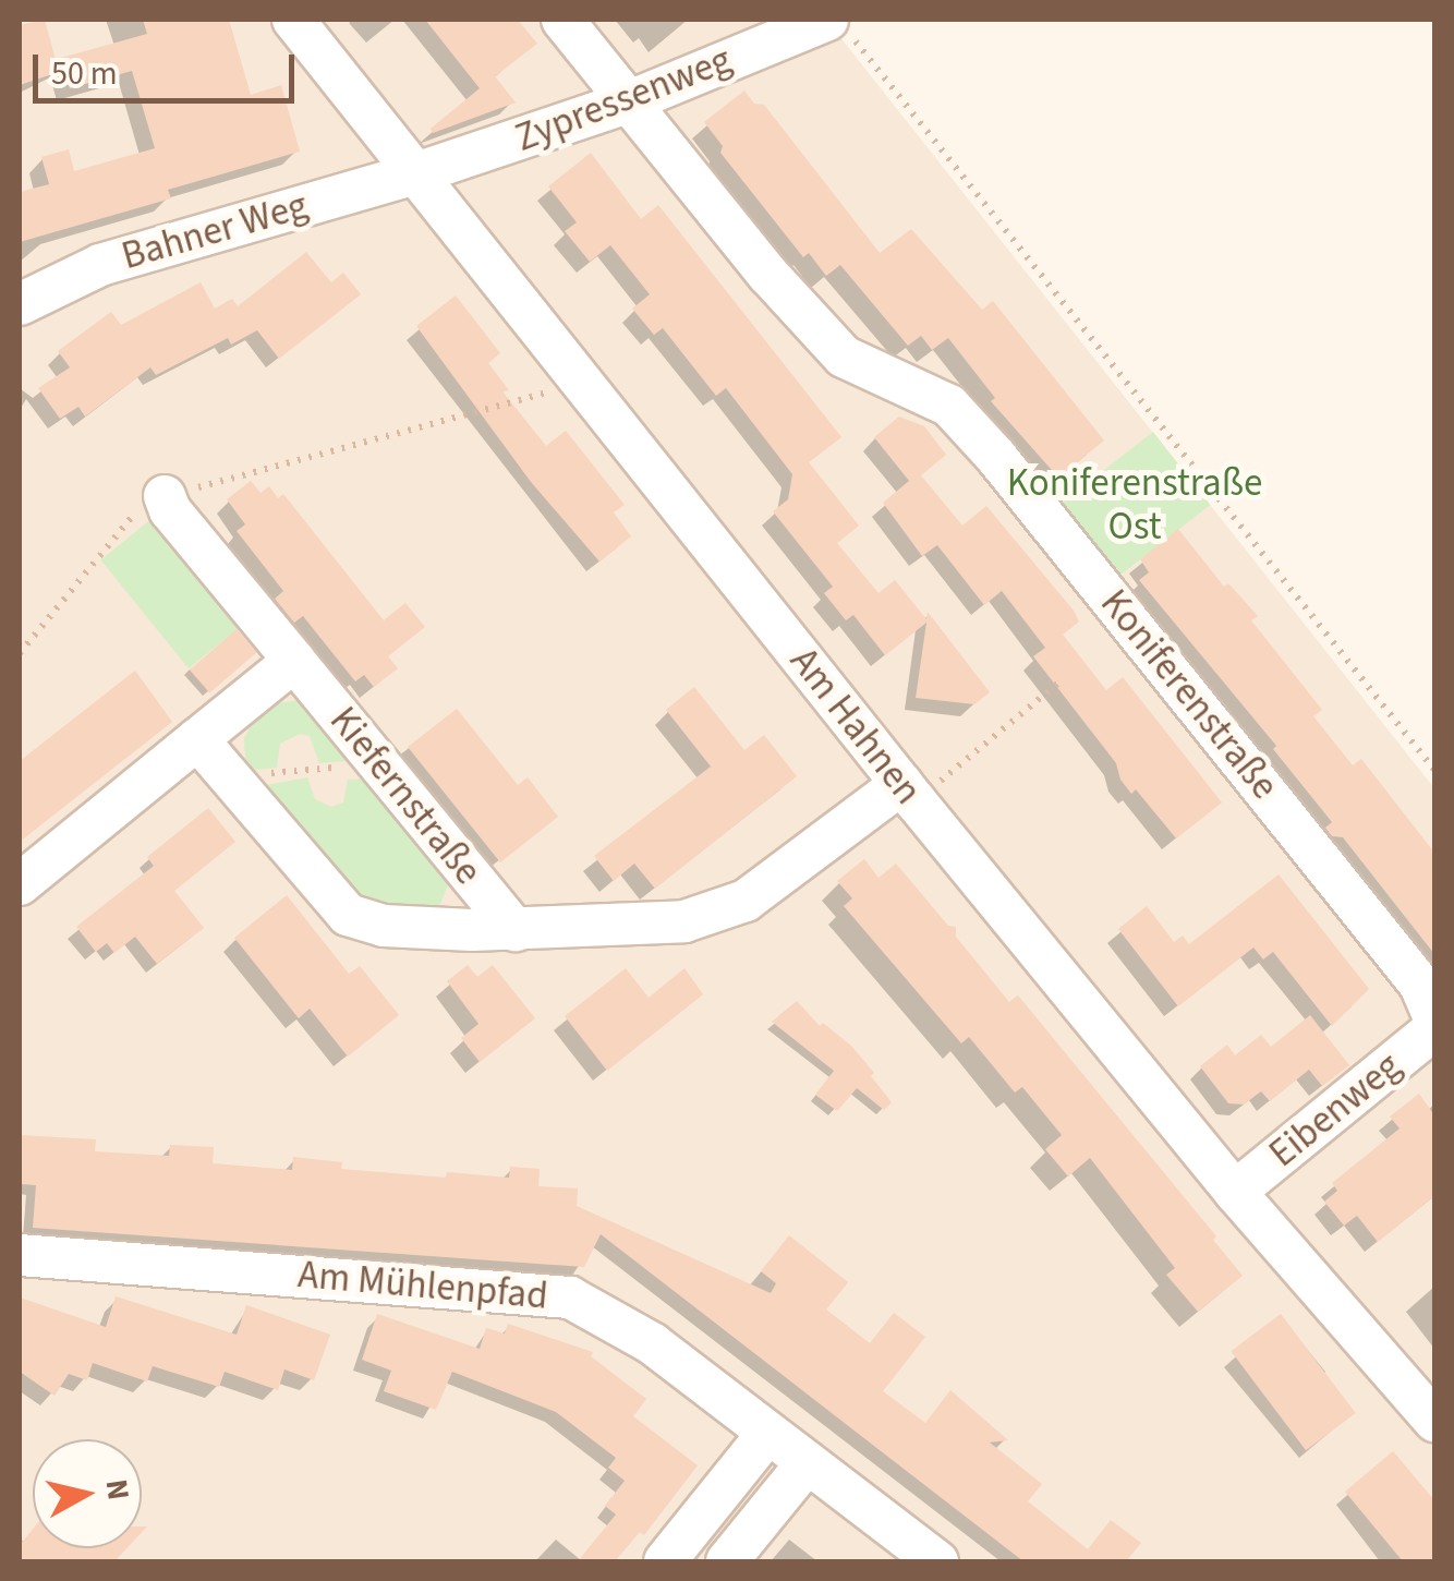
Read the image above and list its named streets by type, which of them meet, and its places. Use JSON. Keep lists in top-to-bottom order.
{
  "streets": {
    "street": [
      "Zypressenweg",
      "Bahner Weg",
      "Koniferenstraße",
      "Am Hahnen",
      "Kiefernstraße",
      "Eibenweg",
      "Am Mühlenpfad"
    ]
  },
  "crossings": [
    ["Zypressenweg", "Bahner Weg"],
    ["Zypressenweg", "Koniferenstraße"],
    ["Zypressenweg", "Am Hahnen"],
    ["Bahner Weg", "Am Hahnen"],
    ["Am Hahnen", "Kiefernstraße"],
    ["Am Hahnen", "Eibenweg"]
  ],
  "parks": ["Koniferenstraße Ost"],
  "scale_bar": "50 m",
  "north": "right"
}
